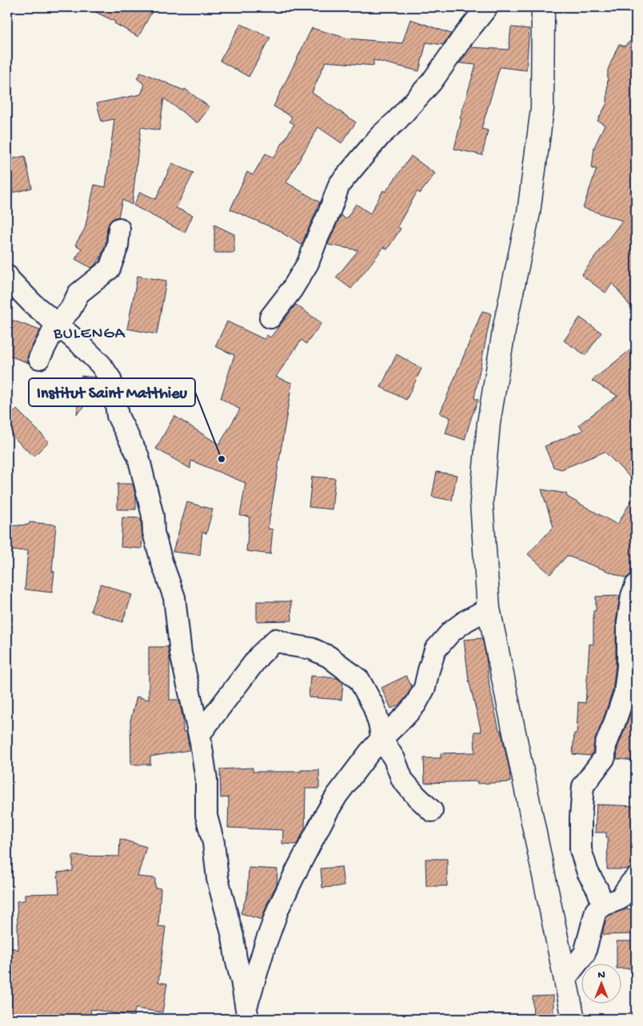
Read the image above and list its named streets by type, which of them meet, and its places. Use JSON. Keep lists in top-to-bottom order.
{
  "districts": ["BULENGA"],
  "places": ["Institut Saint Matthieu"],
  "north": "top"
}
